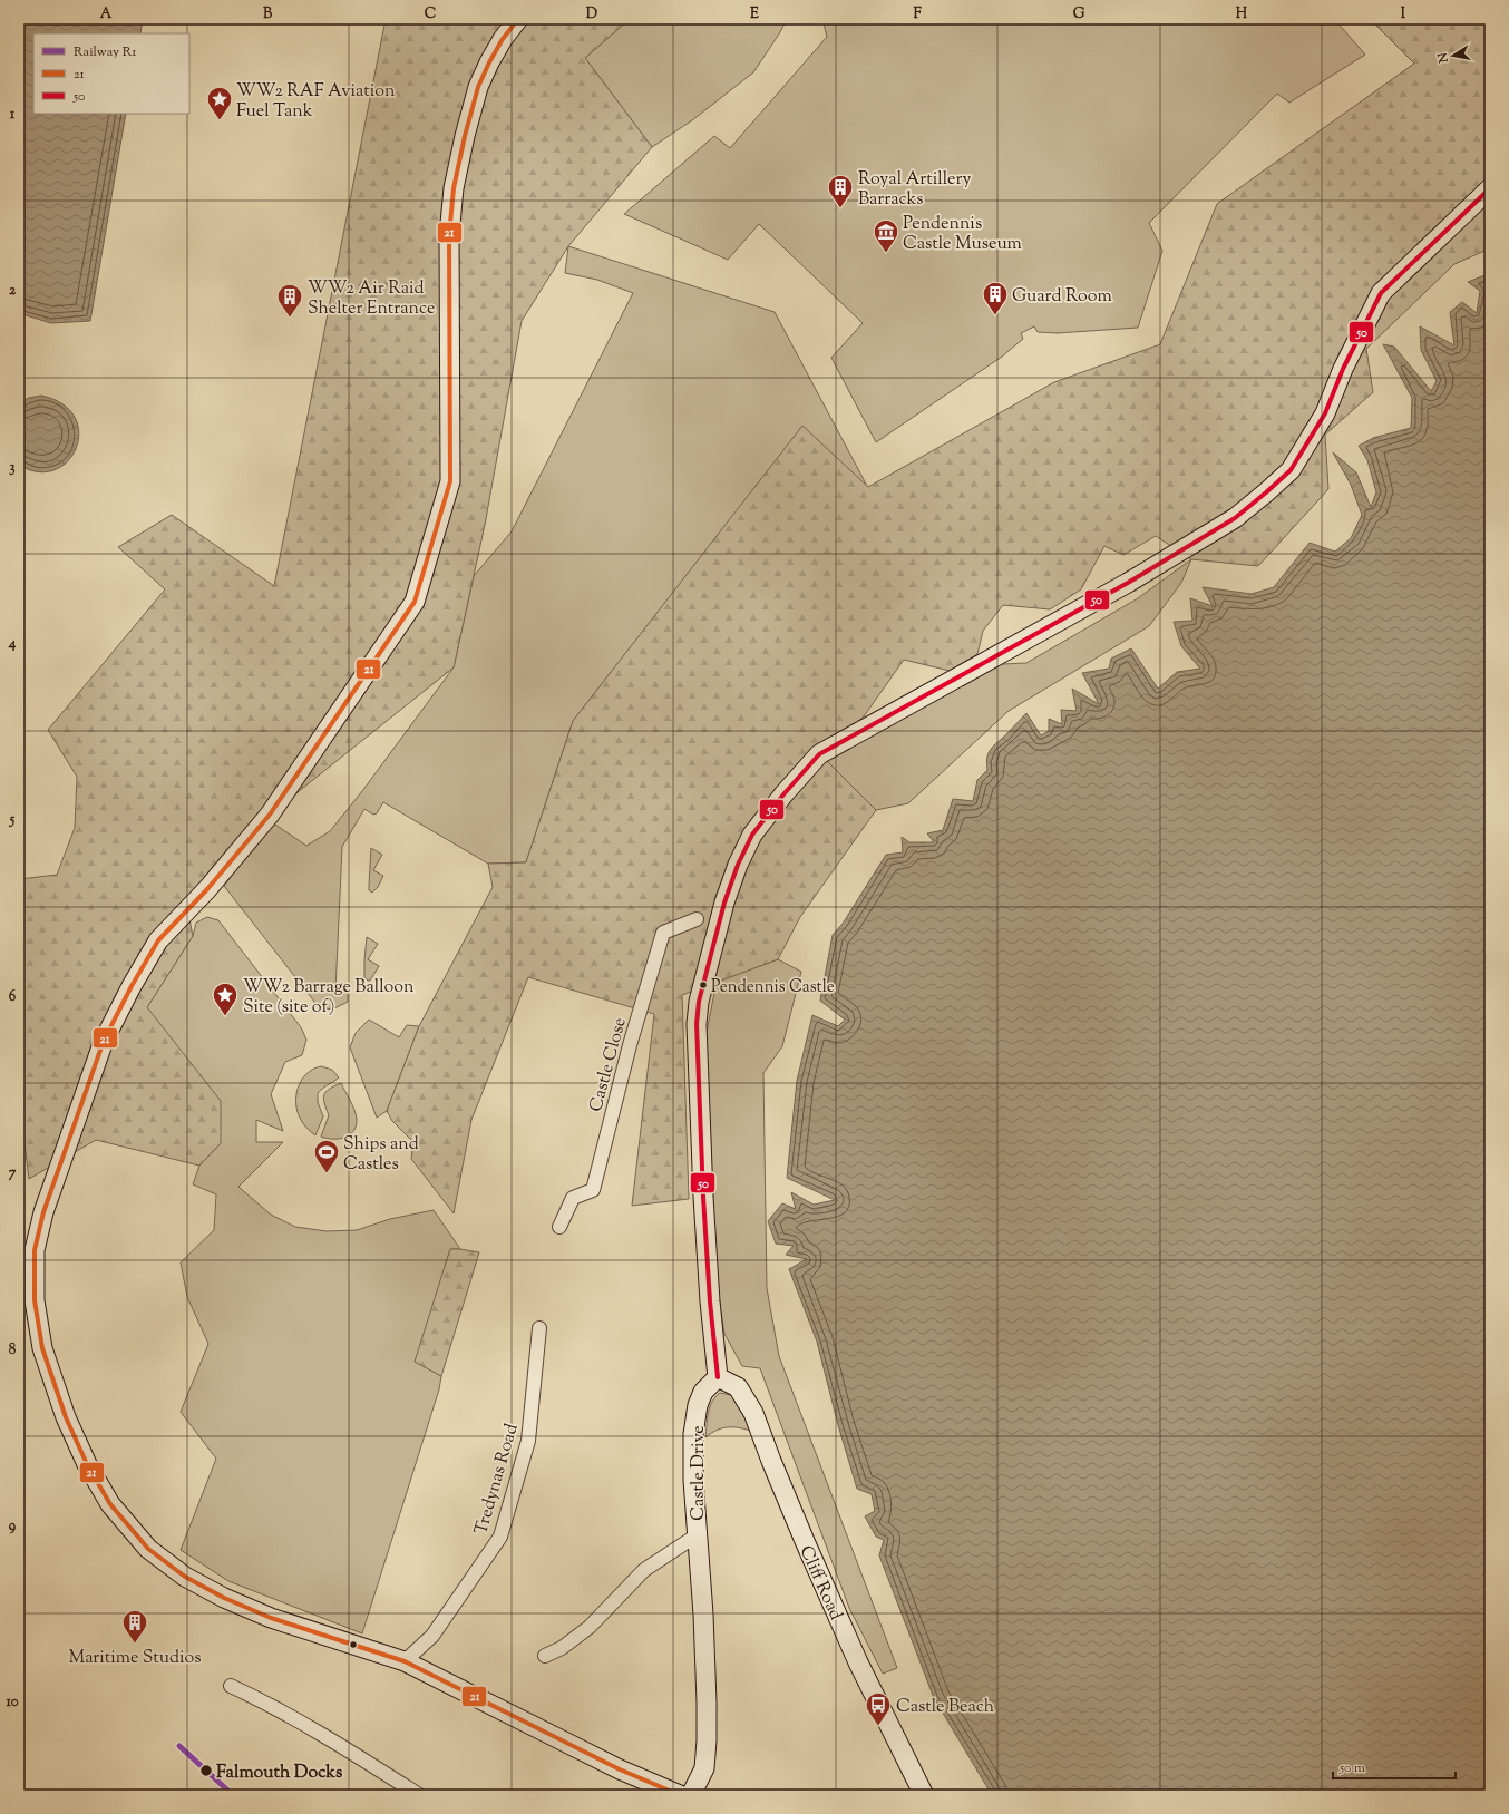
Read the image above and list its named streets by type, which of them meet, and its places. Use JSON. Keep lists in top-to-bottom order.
{
  "streets": {
    "street": [
      "Castle Close",
      "Castle Drive",
      "Tredynas Road",
      "Cliff Road"
    ]
  },
  "crossings": [
    ["Castle Drive", "Cliff Road"]
  ],
  "places": {
    "place": ["WW2 RAF Aviation Fuel Tank", "WW2 Barrage Balloon Site (site of)"],
    "building": [
      "Royal Artillery Barracks",
      "Guard Room",
      "WW2 Air Raid Shelter Entrance",
      "Maritime Studios"
    ],
    "museum": ["Pendennis Castle Museum"],
    "other": ["Pendennis Castle", "Falmouth Docks"],
    "sports": ["Ships and Castles"],
    "bus stop": ["Castle Beach"]
  },
  "lines": ["transit line 21", "transit line 50", "rail line R1"],
  "legend": ["Railway R1", "21", "50"],
  "scale_bar": "50 m",
  "north": "left",
  "grid": {
    "columns": [
      "A",
      "B",
      "C",
      "D",
      "E",
      "F",
      "G",
      "H",
      "I"
    ],
    "rows": [
      "1",
      "2",
      "3",
      "4",
      "5",
      "6",
      "7",
      "8",
      "9",
      "10"
    ]
  }
}
